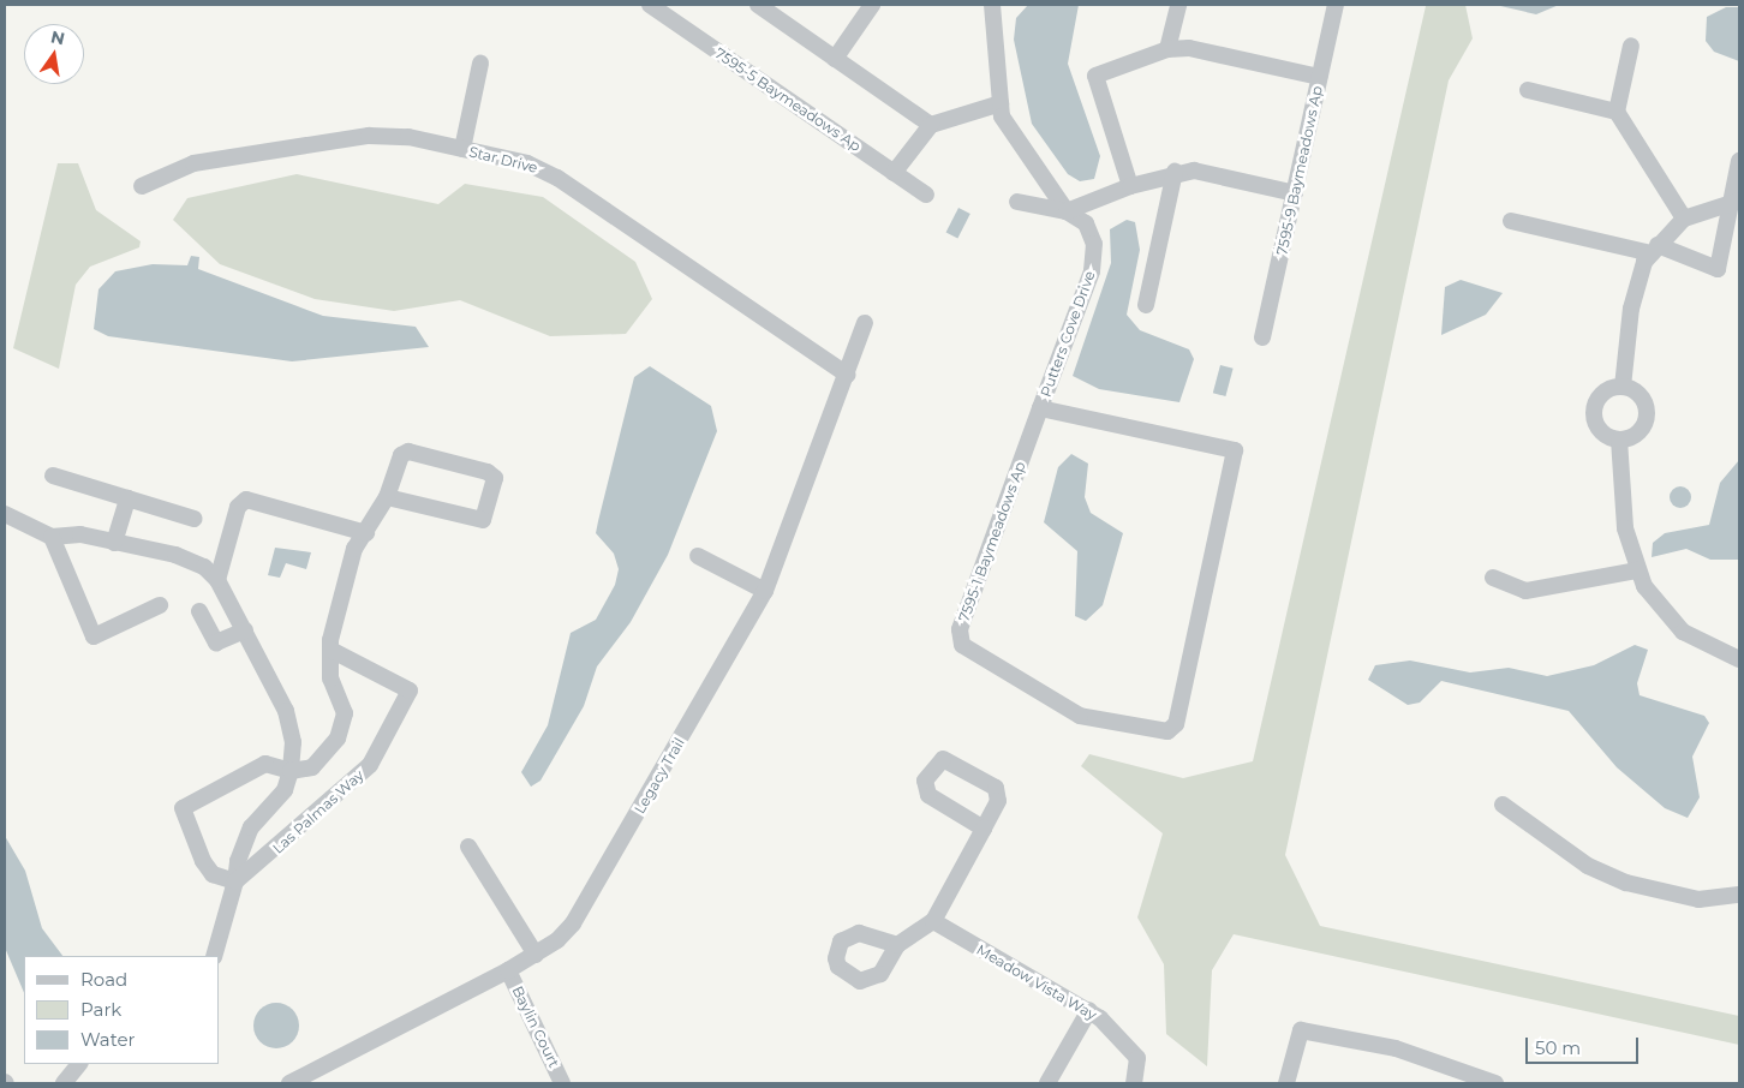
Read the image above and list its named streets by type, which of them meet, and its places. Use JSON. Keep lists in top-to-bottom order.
{
  "streets": {
    "street": [
      "7595-5 Baymeadows Ap",
      "Star Drive",
      "7595-9 Baymeadows Ap",
      "Putters Cove Drive",
      "7595-1 Baymeadows Ap",
      "Legacy Trail",
      "Las Palmas Way",
      "Meadow Vista Way",
      "Baylin Court"
    ]
  },
  "crossings": [
    ["Star Drive", "Legacy Trail"],
    ["Putters Cove Drive", "7595-1 Baymeadows Ap"],
    ["Legacy Trail", "Baylin Court"]
  ],
  "legend": ["Road", "Park", "Water"],
  "scale_bar": "50 m",
  "north": "top"
}
